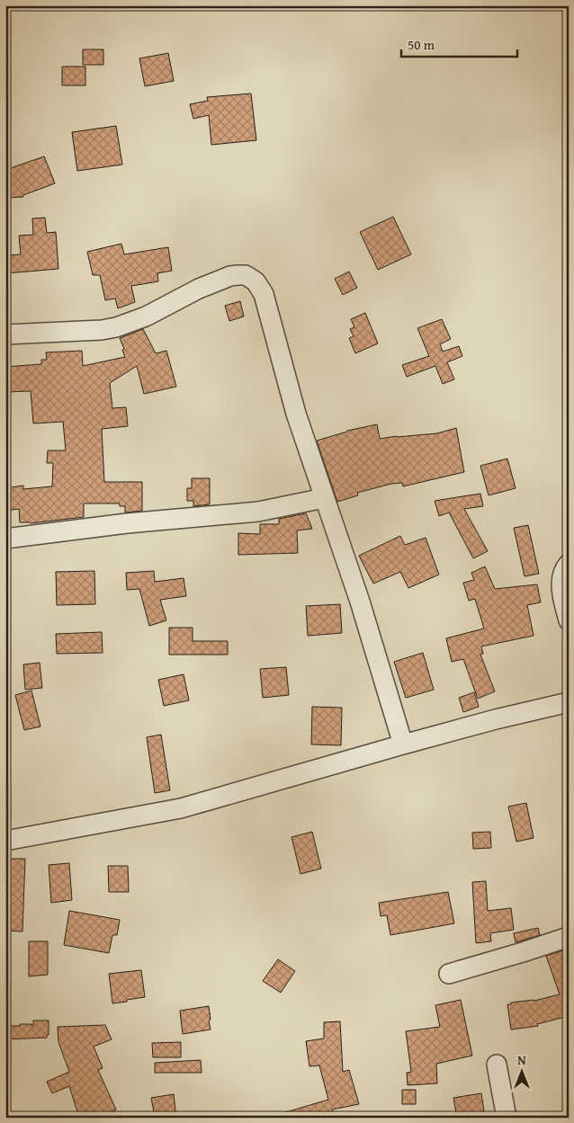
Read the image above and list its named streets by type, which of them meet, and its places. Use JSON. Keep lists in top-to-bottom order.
{
  "scale_bar": "50 m",
  "north": "top"
}
